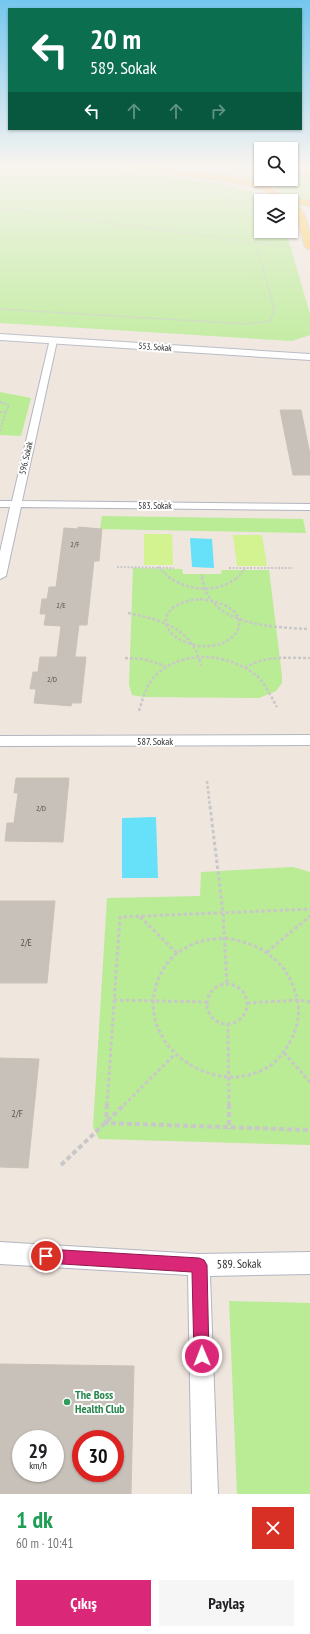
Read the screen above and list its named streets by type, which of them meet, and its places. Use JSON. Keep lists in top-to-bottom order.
{
  "streets": {
    "main road": ["553. Sokak"],
    "street": [
      "596. Sokak",
      "583. Sokak",
      "587. Sokak",
      "589. Sokak"
    ]
  },
  "crossings": [
    ["553. Sokak", "596. Sokak"],
    ["596. Sokak", "583. Sokak"]
  ],
  "places": ["The Boss Health Club"],
  "house_numbers": [
    "2/F",
    "2/E",
    "2/D",
    "2/D",
    "2/E",
    "2/F"
  ],
  "page": {
    "turn": ["20 m", "589. Sokak"],
    "speed": "29 km/h",
    "limit": "30",
    "heading": ["1 dk", "60 m · 10:41"],
    "buttons": ["Çıkış", "Paylaş"]
  }
}
